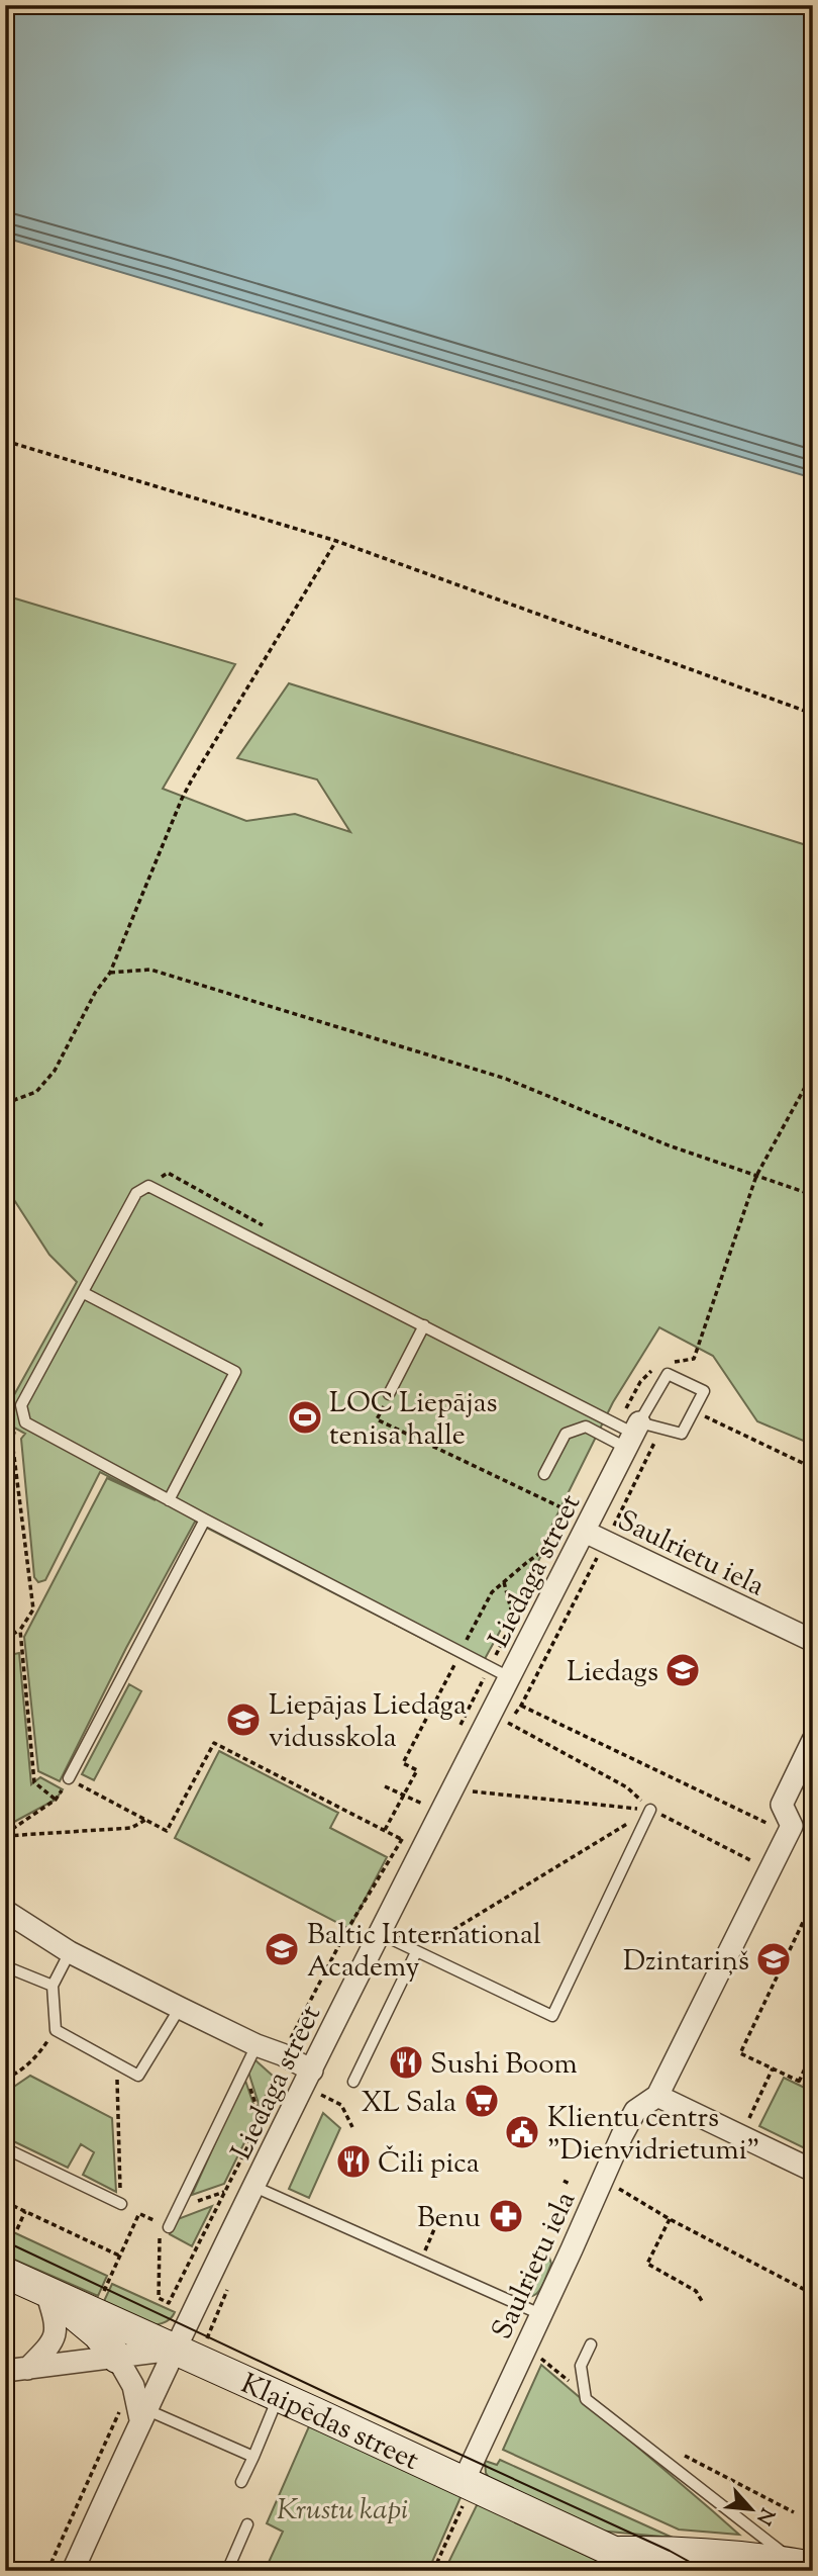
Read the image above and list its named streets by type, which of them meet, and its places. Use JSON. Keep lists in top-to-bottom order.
{
  "streets": {
    "main road": ["Klaipēdas street"],
    "street": ["Saulrietu iela", "Liedaga street"]
  },
  "crossings": [
    ["Saulrietu iela", "Liedaga street"],
    ["Saulrietu iela", "Klaipēdas street"],
    ["Liedaga street", "Klaipēdas street"]
  ],
  "parks": ["Krustu kapi"],
  "places": {
    "sports": ["LOC Liepājas tenisa halle"],
    "school or university": [
      "Liedags",
      "Liepājas Liedaga vidusskola",
      "Baltic International Academy",
      "Dzintariņš"
    ],
    "restaurant": ["Sushi Boom", "Čili pica"],
    "supermarket": ["XL Sala"],
    "public building": ["Klientu centrs \"Dienvidrietumi\""],
    "pharmacy": ["Benu"]
  },
  "north": "bottom right"
}
